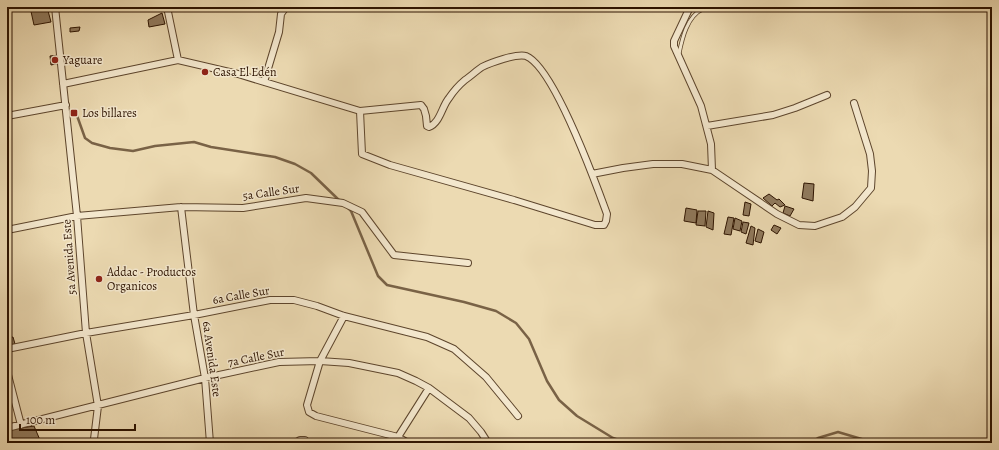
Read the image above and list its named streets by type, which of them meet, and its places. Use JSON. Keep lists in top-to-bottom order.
{
  "streets": {
    "street": [
      "5a Calle Sur",
      "5a Avenida Este",
      "6a Calle Sur",
      "7a Calle Sur",
      "6a Avenida Este"
    ]
  },
  "crossings": [
    ["5a Calle Sur", "5a Avenida Este"],
    ["5a Calle Sur", "6a Avenida Este"],
    ["5a Avenida Este", "6a Calle Sur"],
    ["5a Avenida Este", "7a Calle Sur"],
    ["6a Calle Sur", "6a Avenida Este"],
    ["7a Calle Sur", "6a Avenida Este"]
  ],
  "places": {
    "other": ["Yaguare", "Casa El Edén", "Addac - Productos Organicos"],
    "transit": ["Los billares"]
  },
  "scale_bar": "100 m"
}
